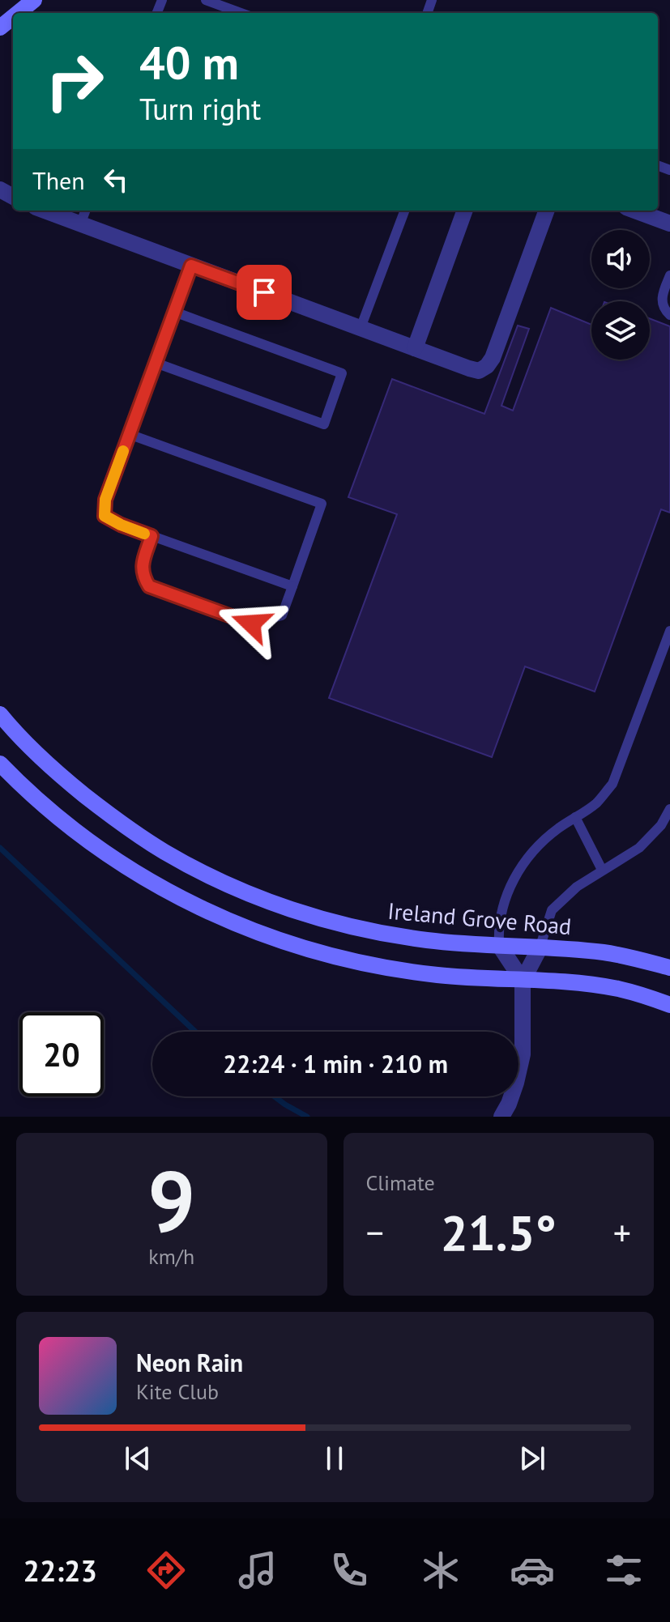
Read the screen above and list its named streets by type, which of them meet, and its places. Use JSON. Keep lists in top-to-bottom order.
{
  "streets": {
    "main road": ["Ireland Grove Road"]
  },
  "page": {
    "turn": ["40 m", "Turn right"],
    "then": "Then",
    "limit": "20",
    "trip": "22:24 · 1 min · 210 m",
    "tile": [
      ["9", "km/h"],
      "Climate"
    ],
    "heat": ["−", "21.5°", "+"],
    "song": ["Neon Rain", "Kite Club"],
    "tabs": "22:23"
  }
}
